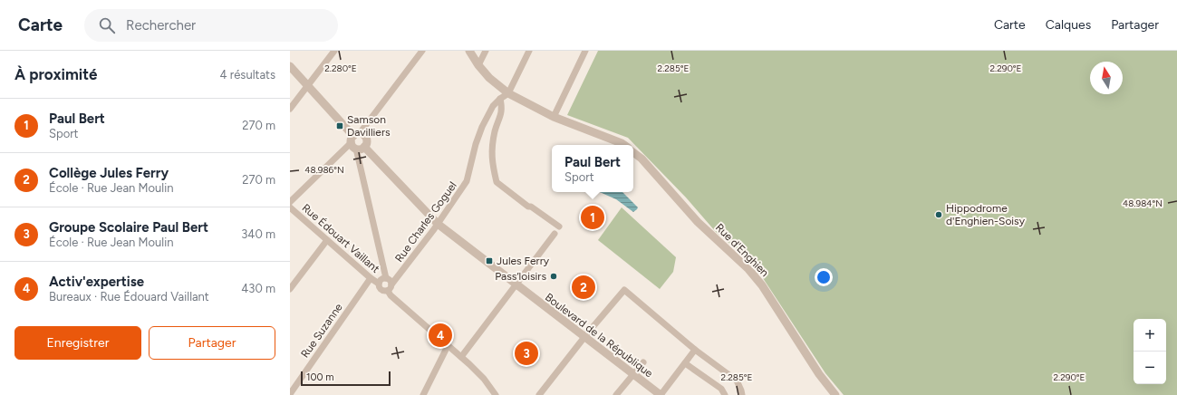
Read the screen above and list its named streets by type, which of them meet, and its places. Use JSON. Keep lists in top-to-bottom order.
{
  "streets": {
    "street": [
      "Rue Charles Goguel",
      "Rue Édouart Vaillant",
      "Rue d'Enghien",
      "Rue Suzanne",
      "Boulevard de la République"
    ]
  },
  "crossings": [
    ["Rue Charles Goguel", "Rue Édouart Vaillant"],
    ["Rue Charles Goguel", "Boulevard de la République"],
    ["Rue Édouart Vaillant", "Rue Suzanne"]
  ],
  "places": {
    "transit": ["Samson Davilliers", "Jules Ferry"],
    "other": ["Hippodrome d'Enghien-Soisy", "Pass’loisirs"]
  },
  "scale_bar": "100 m",
  "north": "top",
  "page": {
    "header": "Carte",
    "search": "Rechercher",
    "nav": ["Carte", "Calques", "Partager"],
    "heading": ["À proximité", "4 résultats"],
    "list": [
      {
        "mark": "1",
        "name": "Paul Bert",
        "note": "Sport",
        "value": "270 m"
      },
      {
        "mark": "2",
        "name": "Collège Jules Ferry",
        "note": "École · Rue Jean Moulin",
        "value": "270 m"
      },
      {
        "mark": "3",
        "name": "Groupe Scolaire Paul Bert",
        "note": "École · Rue Jean Moulin",
        "value": "340 m"
      },
      {
        "mark": "4",
        "name": "Activ'expertise",
        "note": "Bureaux · Rue Édouard Vaillant",
        "value": "430 m"
      }
    ],
    "popup": ["Paul Bert", "Sport"],
    "pins": [
      "1",
      "2",
      "4",
      "3"
    ],
    "buttons": ["Enregistrer", "Partager"],
    "map_buttons": ["+", "−"],
    "scale": "100 m"
  },
  "coordinates": [
    "2.280°E",
    "2.285°E",
    "2.290°E",
    "48.986°N",
    "48.984°N"
  ]
}
